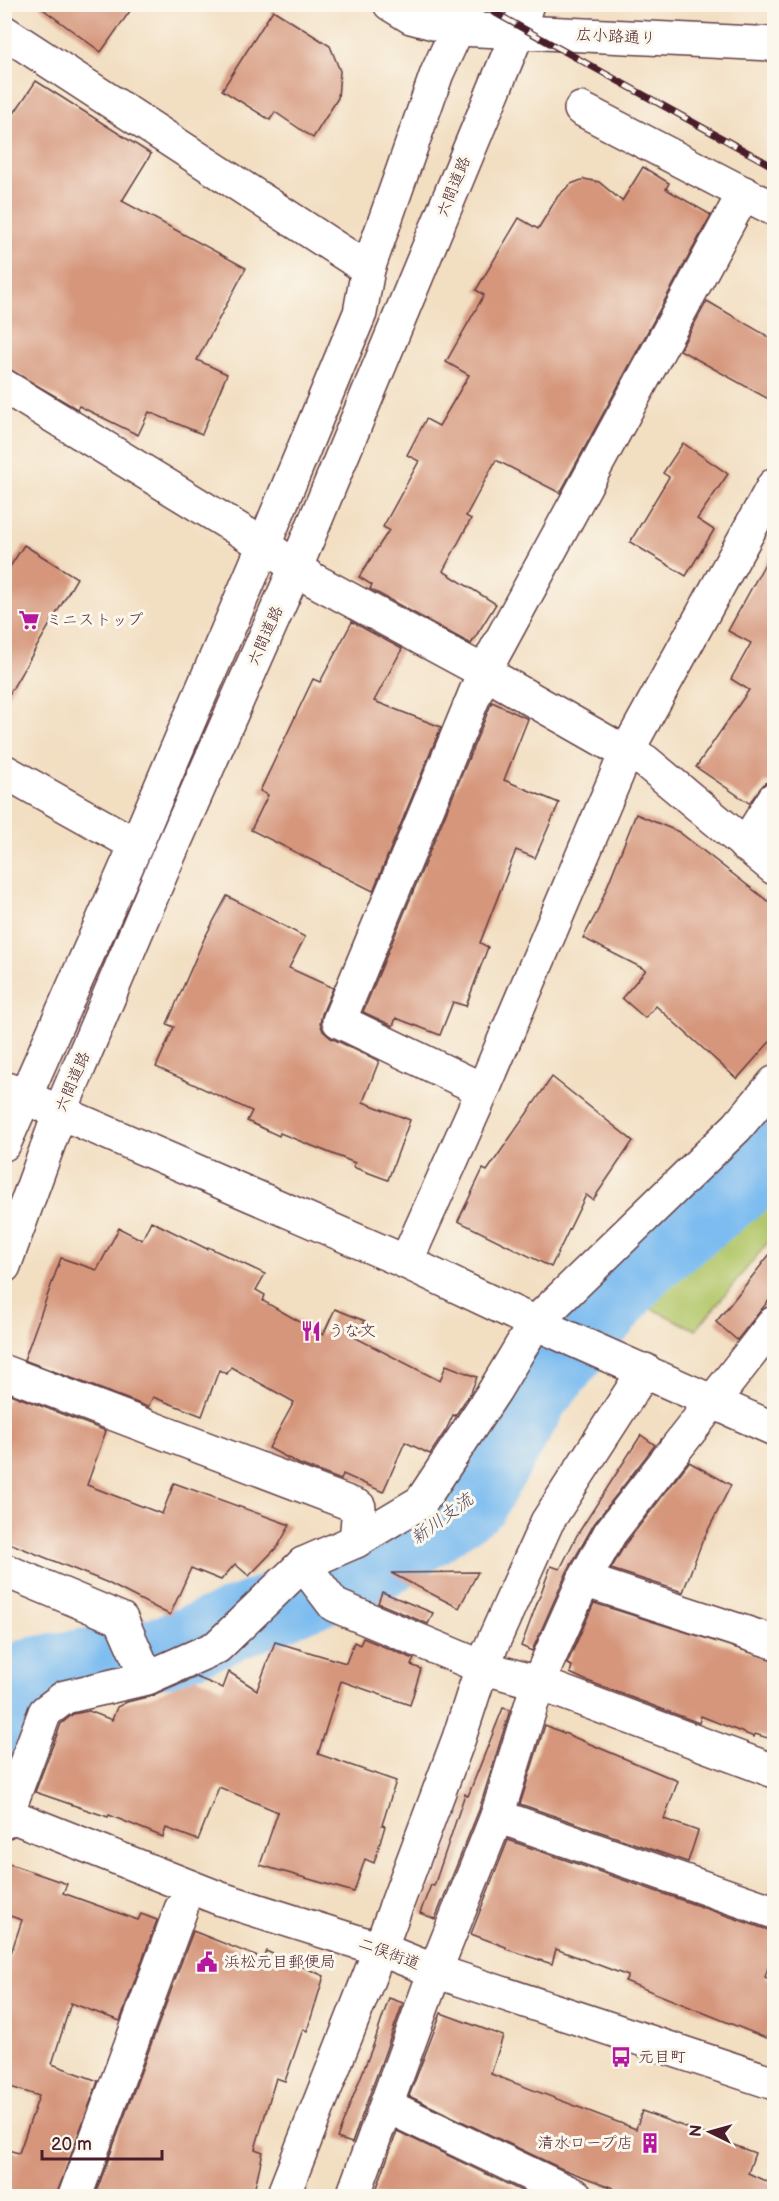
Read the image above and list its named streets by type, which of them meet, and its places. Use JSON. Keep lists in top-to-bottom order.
{
  "streets": {
    "street": ["広小路通り", "六間道路", "二俣街道"]
  },
  "crossings": [
    ["広小路通り", "六間道路"]
  ],
  "water": ["新川支流"],
  "places": {
    "supermarket": ["ミニストップ"],
    "restaurant": ["うな文"],
    "public building": ["浜松元目郵便局"],
    "bus stop": ["元目町"],
    "building": ["清水ロープ店"]
  },
  "scale_bar": "20 m",
  "north": "left"
}
